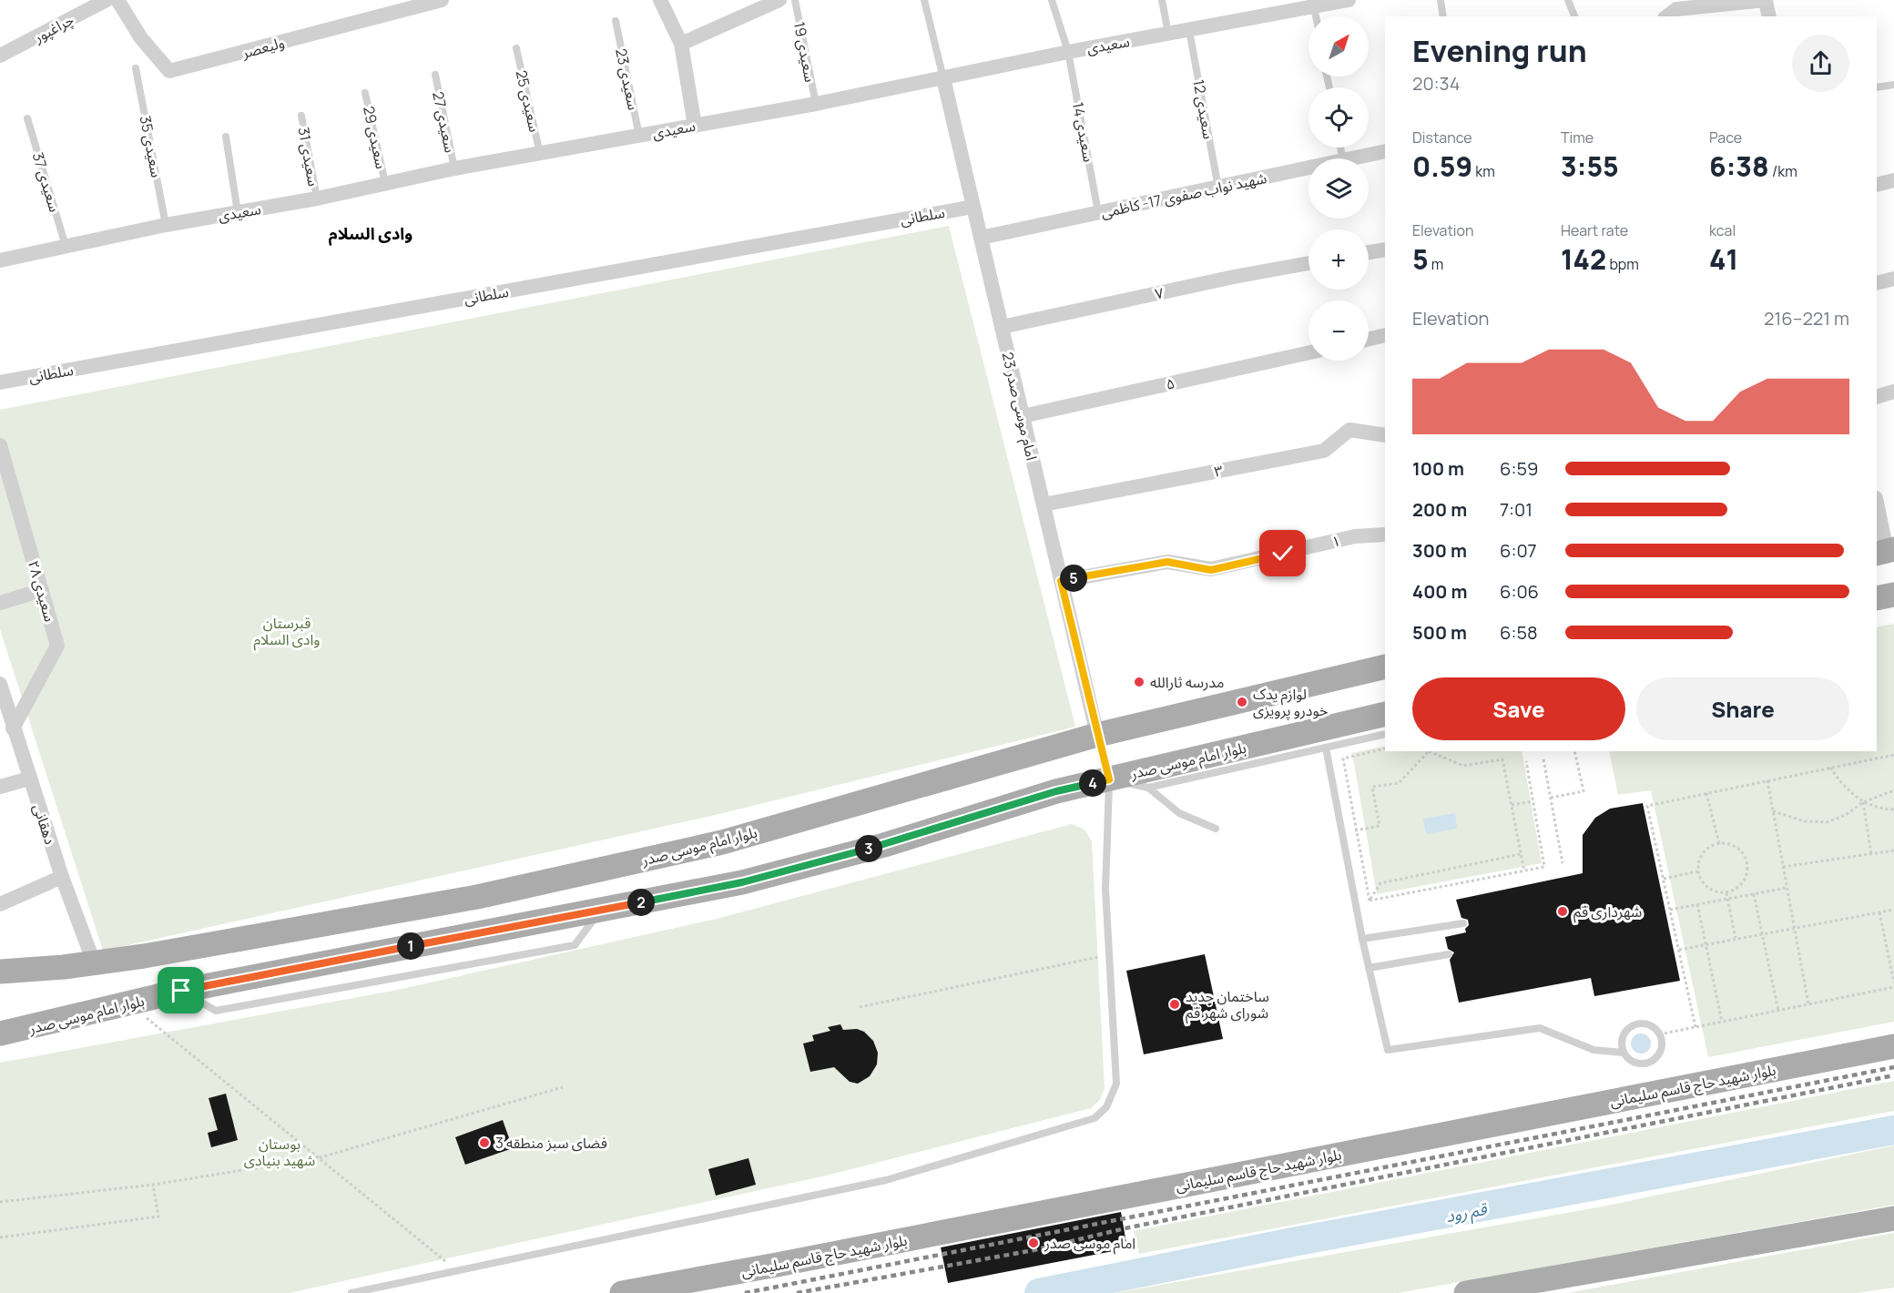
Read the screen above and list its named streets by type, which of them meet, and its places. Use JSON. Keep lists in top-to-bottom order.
{
  "streets": {
    "main road": ["بلوار امام موسی صدر", "بلوار شهید حاج قاسم سلیمانی"],
    "street": [
      "چراغپور",
      "سعیدی",
      "ولیعصر",
      "شهید نواب صفوی 17- کاظمی",
      "سلطانی",
      "۷",
      "۵",
      "امام موسی صدر 23",
      "۳",
      "۱",
      "سعیدی ۲۸",
      "دهقانی"
    ],
    "lane": [
      "سعیدی 19",
      "سعیدی 23",
      "سعیدی 25",
      "سعیدی 12",
      "سعیدی 27",
      "سعیدی 14",
      "سعیدی 29",
      "سعیدی 35",
      "سعیدی 31",
      "سعیدی 37"
    ]
  },
  "crossings": [
    ["سعیدی", "سعیدی 19"],
    ["سعیدی", "سعیدی 23"],
    ["سعیدی", "سعیدی 25"],
    ["سعیدی", "سعیدی 12"],
    ["سعیدی", "سعیدی 27"],
    ["سعیدی", "سعیدی 14"],
    ["سعیدی", "سعیدی 29"],
    ["سعیدی", "سعیدی 35"],
    ["سعیدی", "سعیدی 31"],
    ["سعیدی", "سعیدی 37"],
    ["سعیدی", "امام موسی صدر 23"],
    ["سعیدی 12", "شهید نواب صفوی 17- کاظمی"],
    ["سعیدی 14", "شهید نواب صفوی 17- کاظمی"],
    ["شهید نواب صفوی 17- کاظمی", "امام موسی صدر 23"],
    ["سلطانی", "امام موسی صدر 23"],
    ["۷", "امام موسی صدر 23"],
    ["۵", "امام موسی صدر 23"],
    ["امام موسی صدر 23", "۳"],
    ["امام موسی صدر 23", "۱"],
    ["امام موسی صدر 23", "بلوار امام موسی صدر"],
    ["سعیدی ۲۸", "دهقانی"],
    ["بلوار امام موسی صدر", "دهقانی"]
  ],
  "districts": ["وادی السلام"],
  "water": ["قم رود"],
  "parks": ["قبرستان وادی السلام", "بوستان شهید بنیادی"],
  "places": [
    "مدرسه ثارالله",
    "لوازم یدک خودرو پرویزی",
    "شهرداری قم",
    "ساختمان جدید شورای شهر قم",
    "فضای سبز منطقه 3",
    "امام موسی صدر"
  ],
  "north": "top right",
  "page": {
    "map_buttons": ["+", "−"],
    "heading": ["Evening run", "20:34"],
    "stats": [
      ["Distance", "0.59 km"],
      ["Time", "3:55"],
      ["Pace", "6:38 /km"],
      ["Elevation", "5 m"],
      ["Heart rate", "142 bpm"],
      ["kcal", "41"]
    ],
    "chart": ["Elevation", "216–221 m"],
    "list": [
      {
        "name": "100 m",
        "note": "6:59"
      },
      {
        "name": "200 m",
        "note": "7:01"
      },
      {
        "name": "300 m",
        "note": "6:07"
      },
      {
        "name": "400 m",
        "note": "6:06"
      },
      {
        "name": "500 m",
        "note": "6:58"
      }
    ],
    "pins": [
      "5",
      "4",
      "3",
      "2",
      "1"
    ],
    "buttons": ["Save", "Share"]
  }
}
